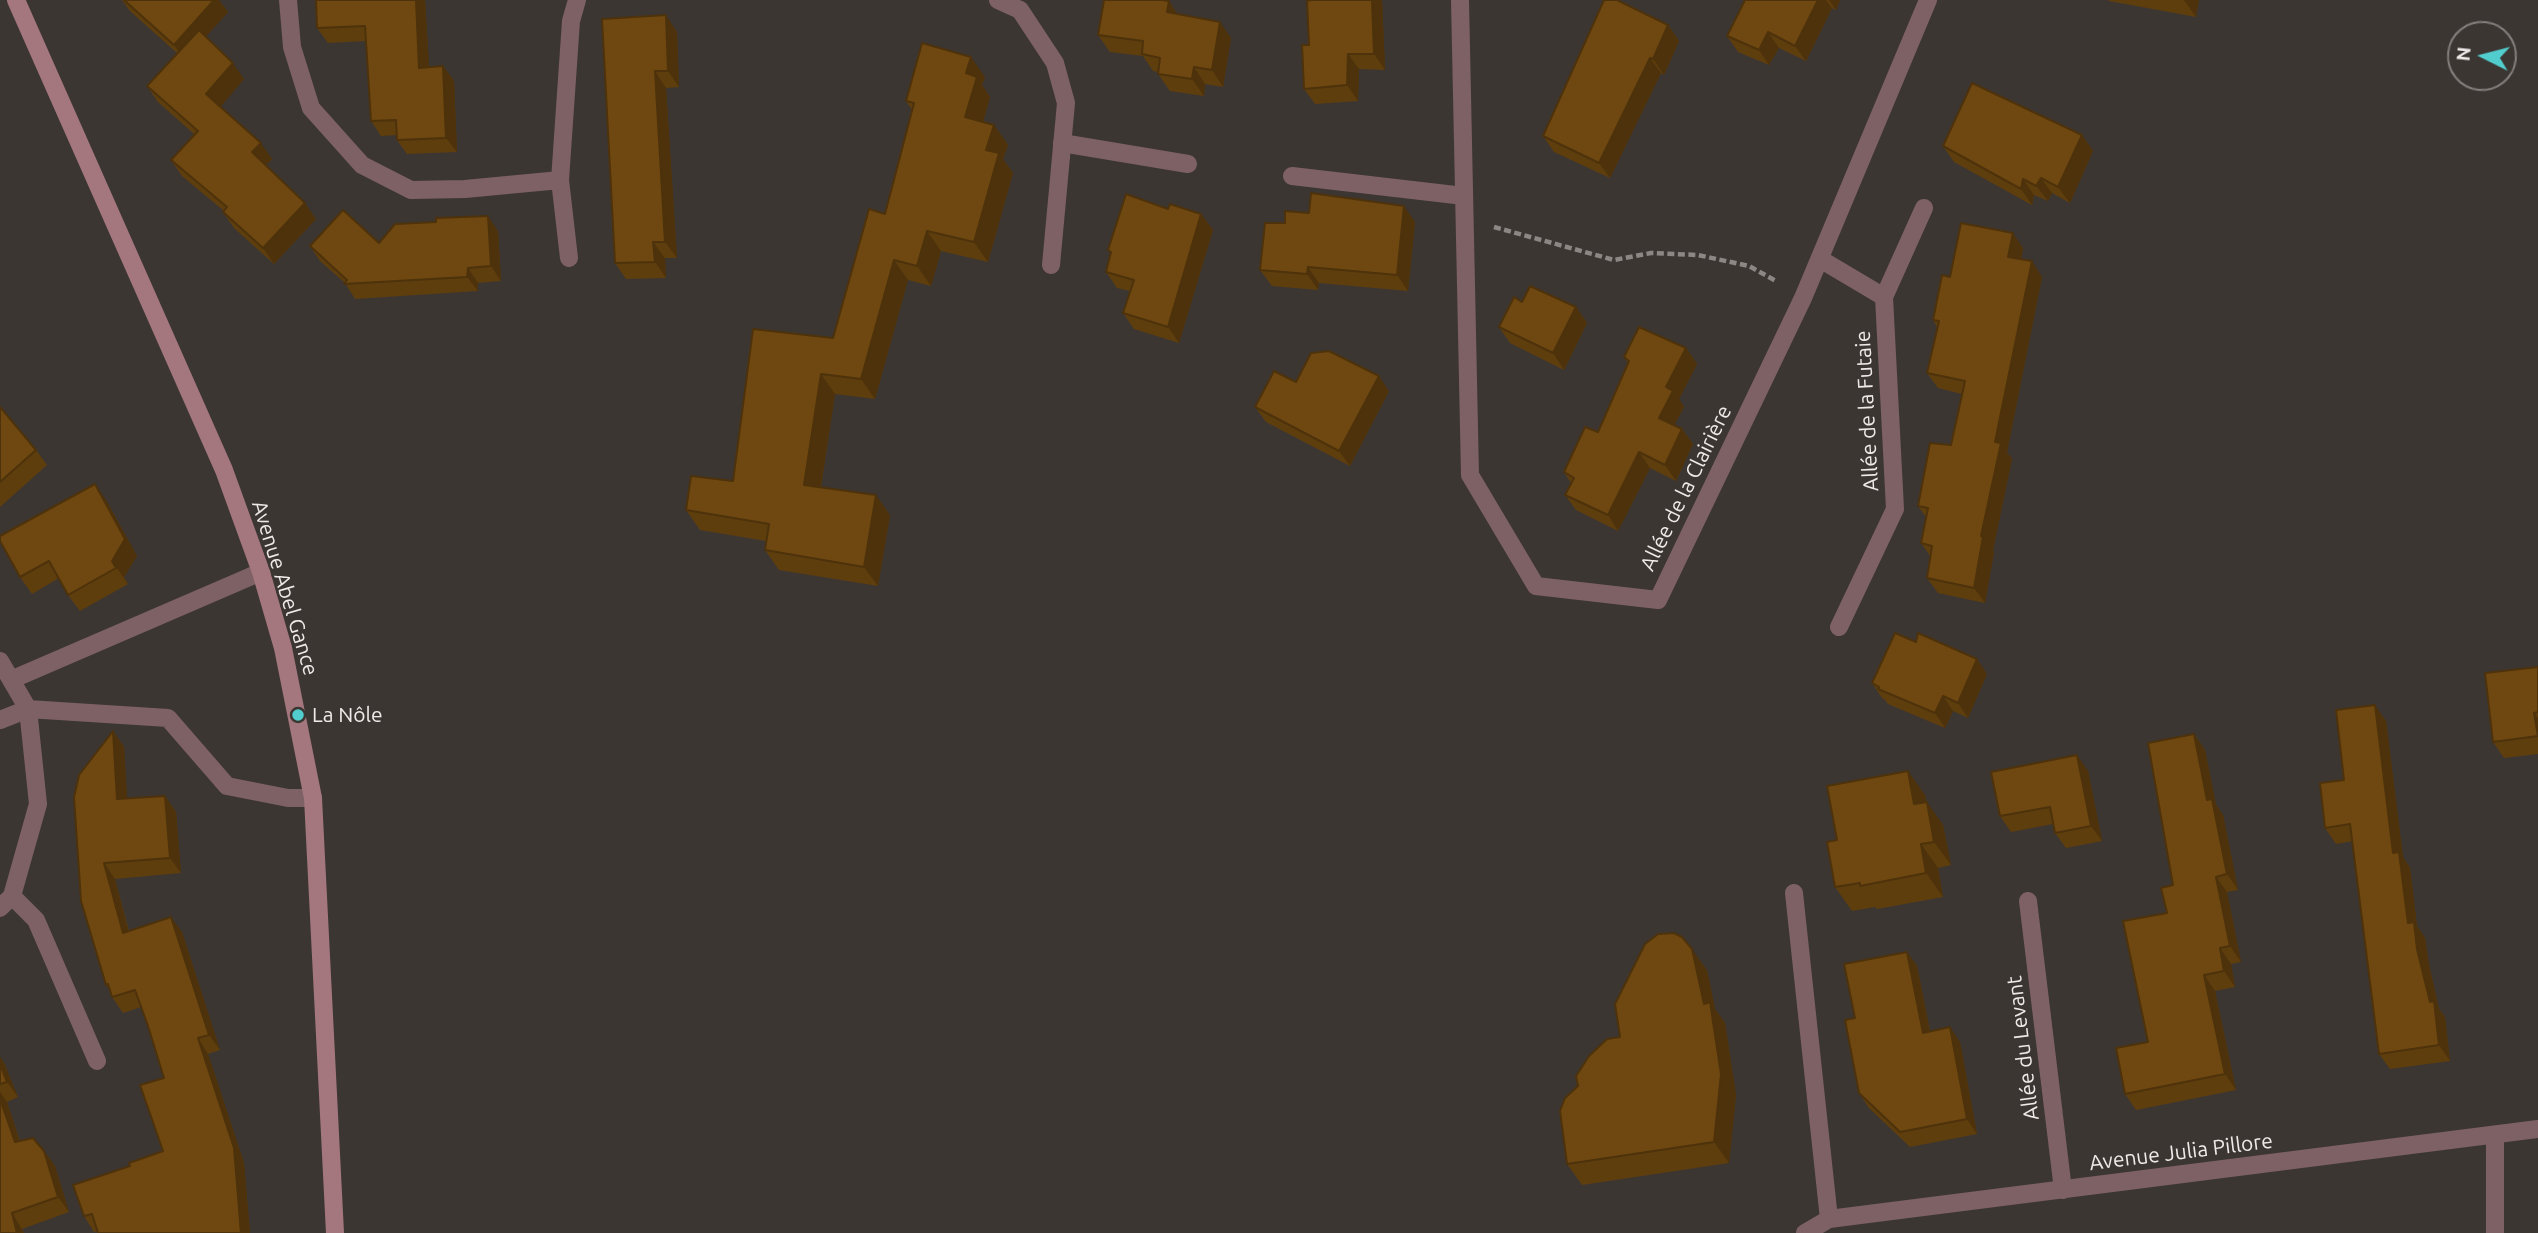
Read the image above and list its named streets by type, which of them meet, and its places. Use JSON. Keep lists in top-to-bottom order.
{
  "streets": {
    "main road": ["Avenue Abel Gance"],
    "street": [
      "Allée de la Futaie",
      "Allée de la Clairière",
      "Allée du Levant",
      "Avenue Julia Pillore"
    ]
  },
  "crossings": [
    ["Allée du Levant", "Avenue Julia Pillore"]
  ],
  "places": ["La Nôle"],
  "north": "left"
}
